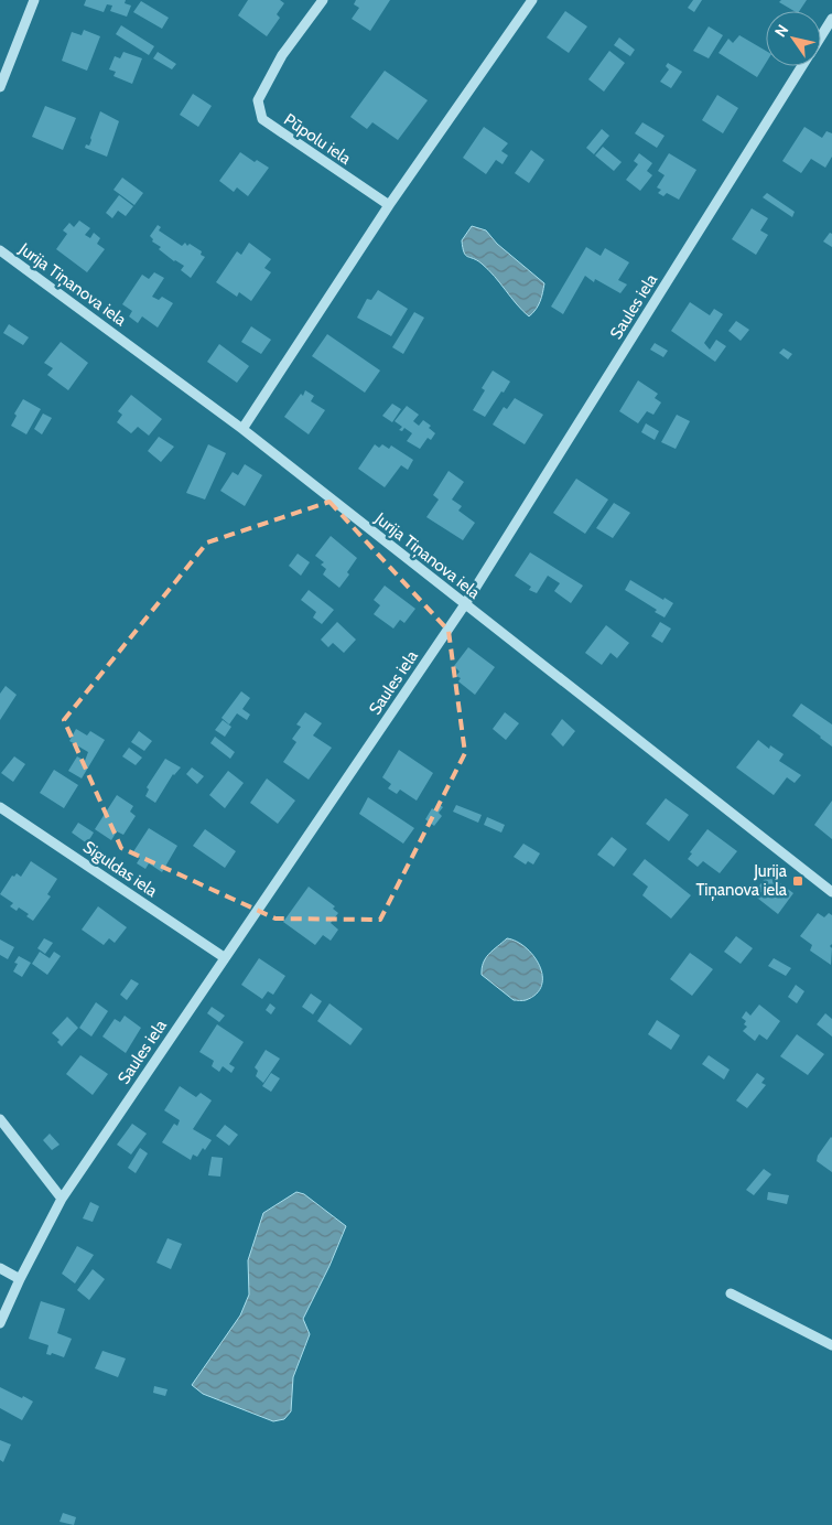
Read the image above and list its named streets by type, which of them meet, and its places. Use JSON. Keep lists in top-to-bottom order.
{
  "streets": {
    "street": [
      "Pūpolu iela",
      "Jurija Tiņanova iela",
      "Saules iela",
      "Siguldas iela"
    ]
  },
  "crossings": [
    ["Jurija Tiņanova iela", "Saules iela"],
    ["Saules iela", "Siguldas iela"]
  ],
  "places": {
    "transit": ["Jurija Tiņanova iela"]
  },
  "north": "top left"
}
